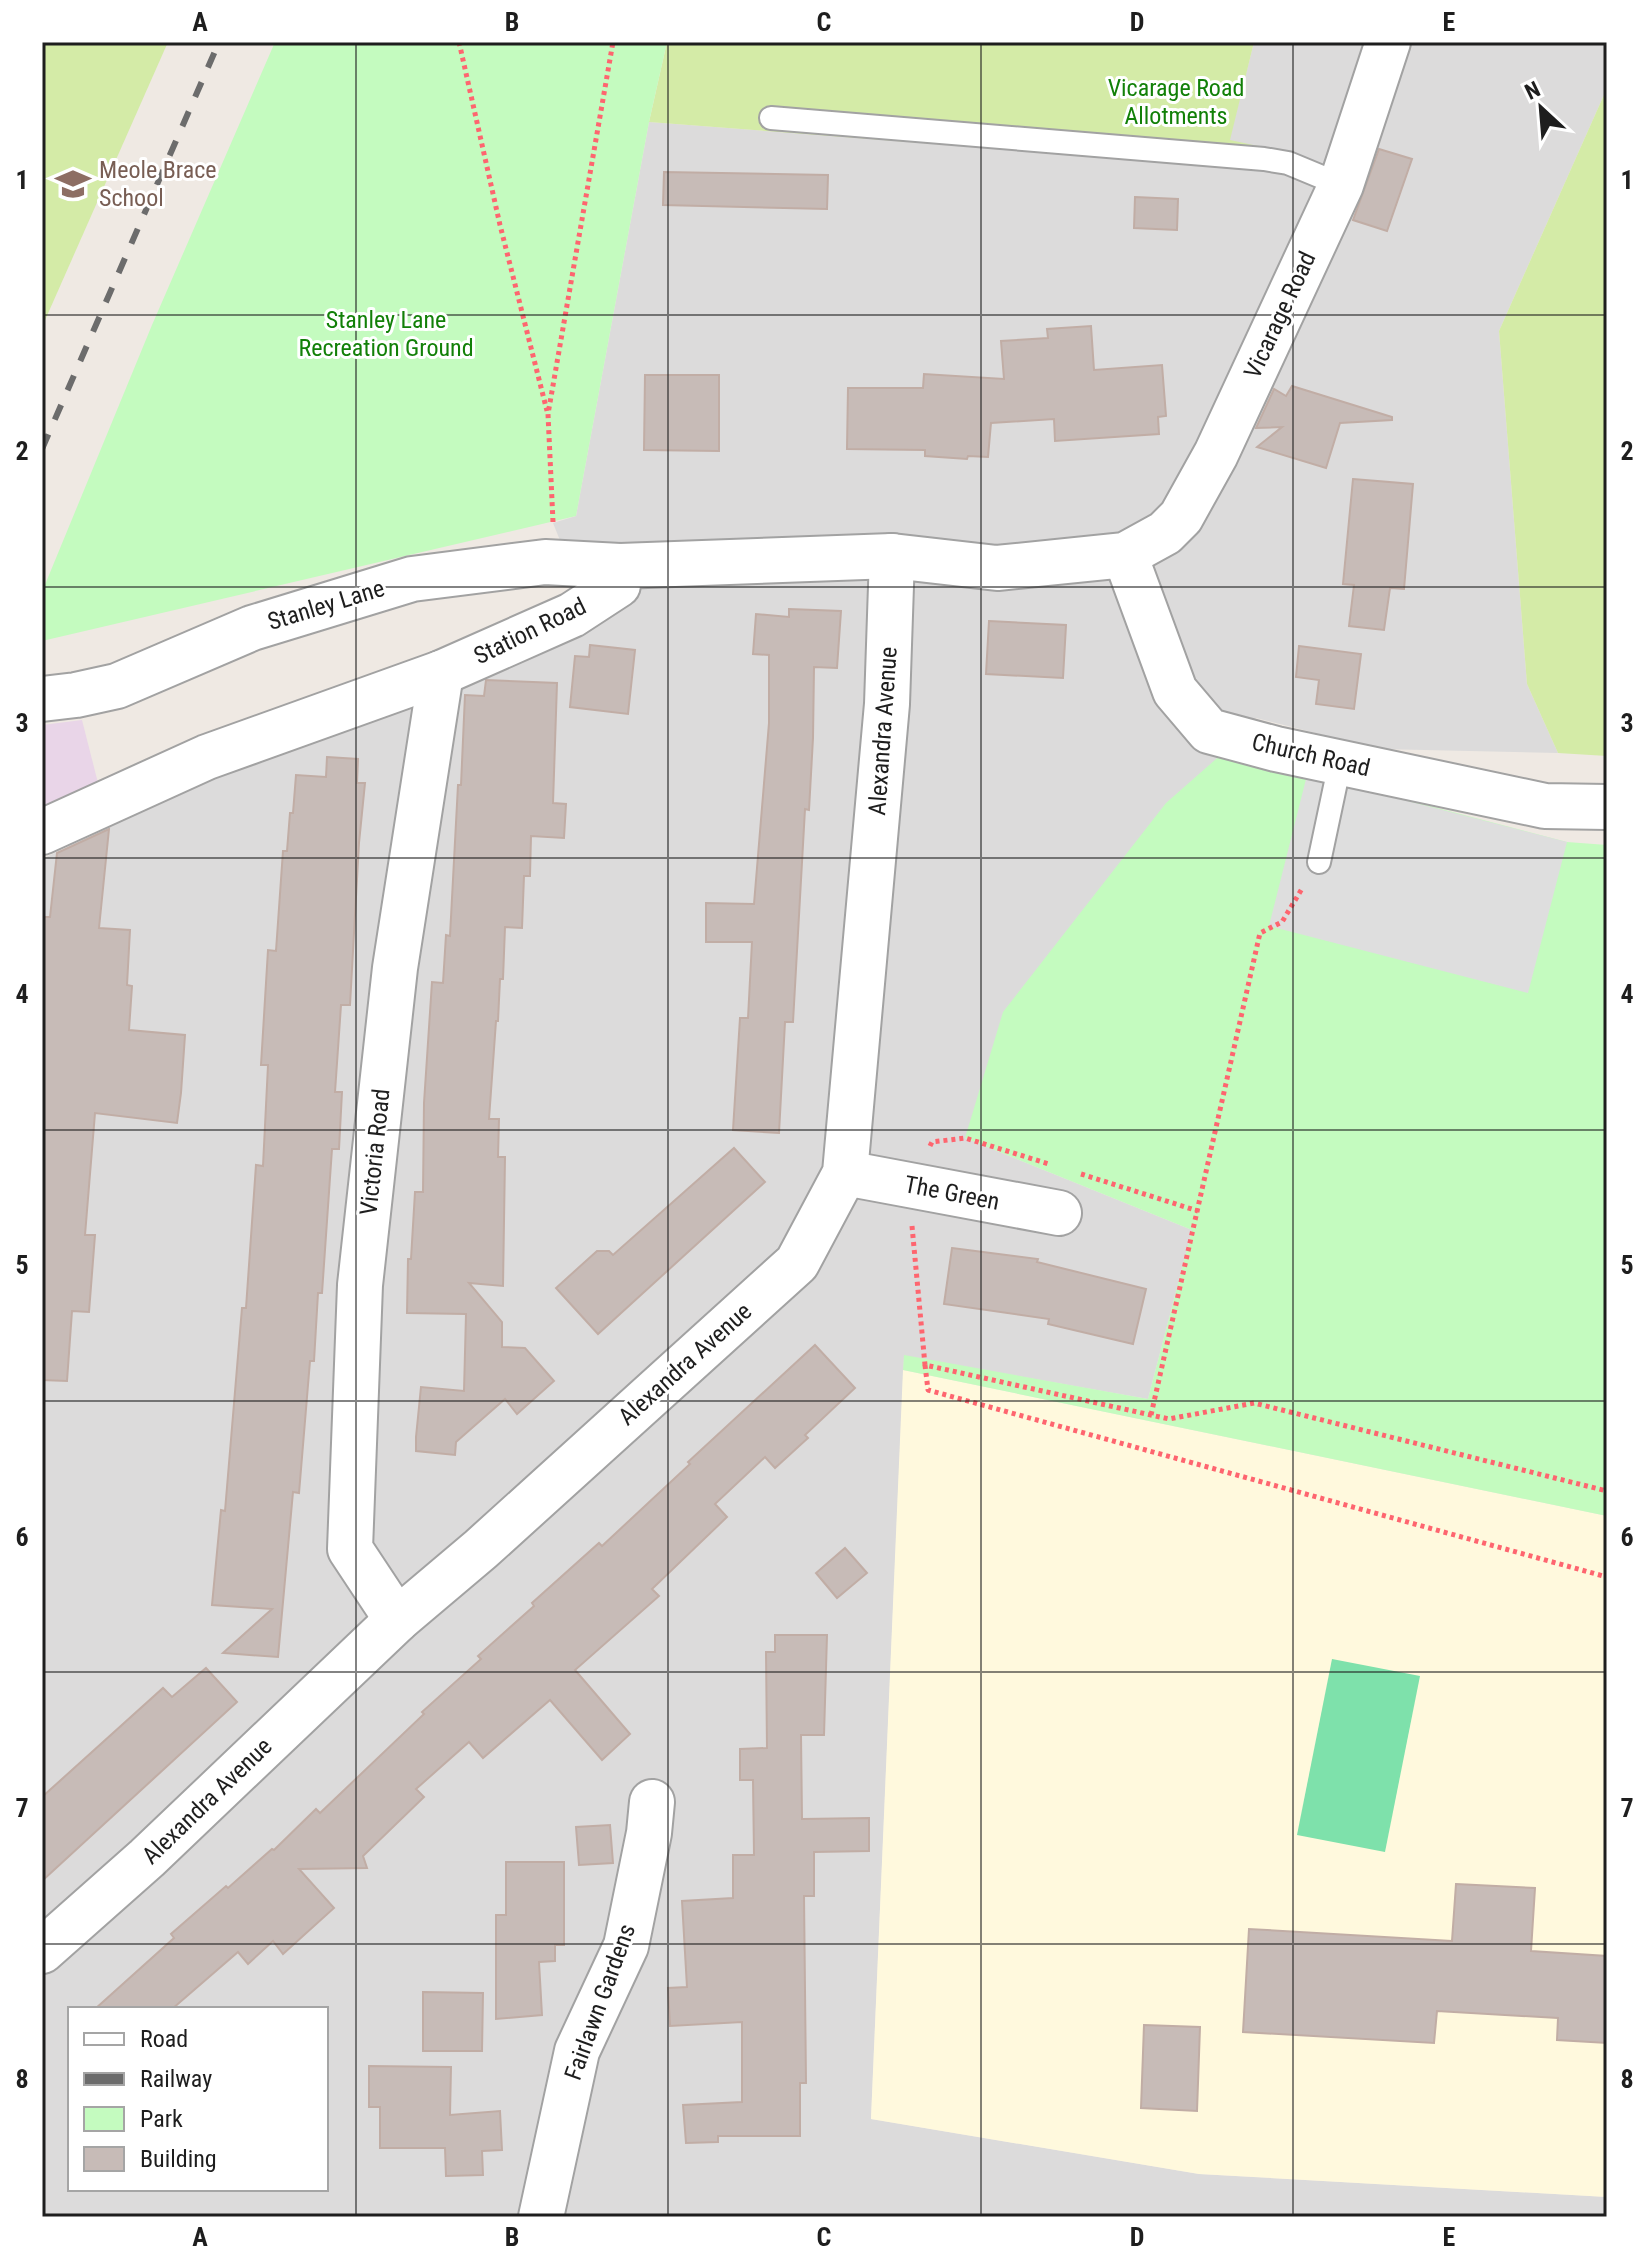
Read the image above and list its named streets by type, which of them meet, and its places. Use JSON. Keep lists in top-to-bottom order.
{
  "streets": {
    "street": [
      "Vicarage Road",
      "Stanley Lane",
      "Station Road",
      "Alexandra Avenue",
      "Church Road",
      "Victoria Road",
      "The Green",
      "Fairlawn Gardens"
    ]
  },
  "crossings": [
    ["Vicarage Road", "Church Road"],
    ["Stanley Lane", "Station Road"],
    ["Station Road", "Victoria Road"],
    ["Alexandra Avenue", "Victoria Road"],
    ["Alexandra Avenue", "The Green"]
  ],
  "parks": ["Vicarage Road Allotments", "Stanley Lane Recreation Ground"],
  "places": {
    "school or university": ["Meole Brace School"]
  },
  "legend": [
    "Road",
    "Railway",
    "Park",
    "Building"
  ],
  "north": "top left",
  "grid": {
    "columns": [
      "A",
      "B",
      "C",
      "D",
      "E"
    ],
    "rows": [
      "1",
      "2",
      "3",
      "4",
      "5",
      "6",
      "7",
      "8"
    ]
  }
}
